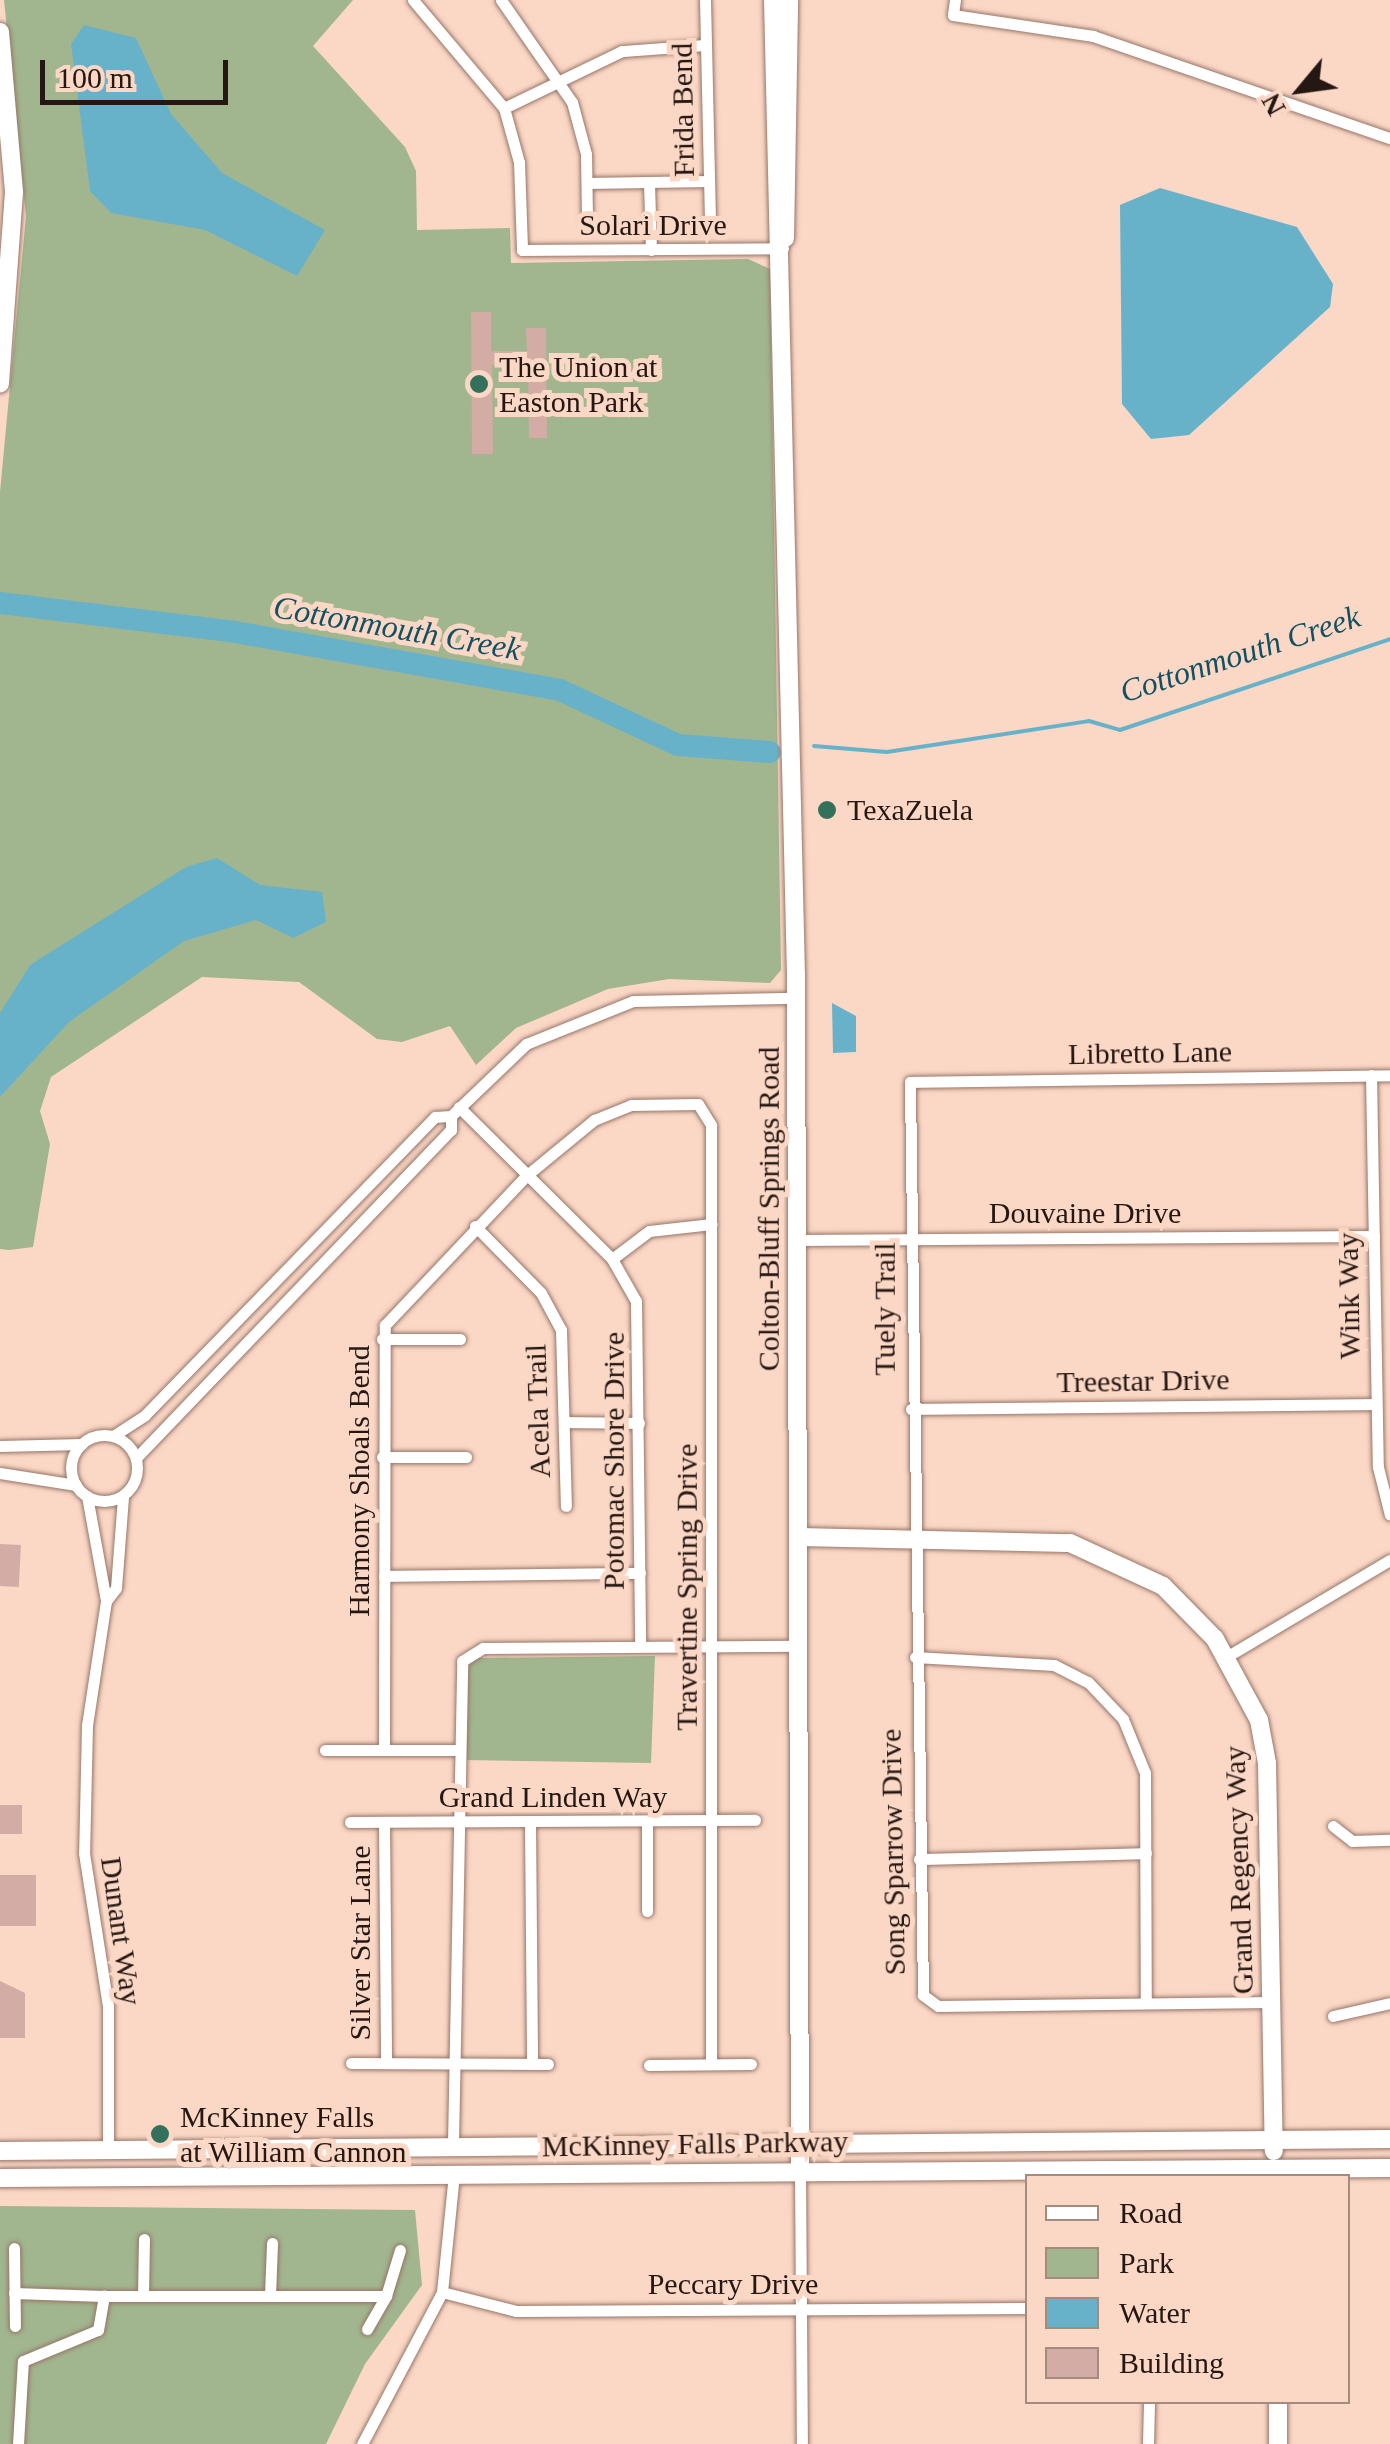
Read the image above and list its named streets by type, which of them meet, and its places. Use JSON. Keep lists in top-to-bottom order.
{
  "streets": {
    "street": [
      "Frida Bend",
      "Solari Drive",
      "Libretto Lane",
      "Colton-Bluff Springs Road",
      "Douvaine Drive",
      "Wink Way",
      "Tuely Trail",
      "Treestar Drive",
      "Acela Trail",
      "Potomac Shore Drive",
      "Harmony Shoals Bend",
      "Travertine Spring Drive",
      "Grand Linden Way",
      "Song Sparrow Drive",
      "Grand Regency Way",
      "Dunant Way",
      "Silver Star Lane",
      "McKinney Falls Parkway",
      "Peccary Drive"
    ]
  },
  "crossings": [
    ["Solari Drive", "Colton-Bluff Springs Road"],
    ["Libretto Lane", "Wink Way"],
    ["Libretto Lane", "Tuely Trail"],
    ["Colton-Bluff Springs Road", "Douvaine Drive"],
    ["Colton-Bluff Springs Road", "Grand Regency Way"],
    ["Colton-Bluff Springs Road", "McKinney Falls Parkway"],
    ["Douvaine Drive", "Wink Way"],
    ["Douvaine Drive", "Tuely Trail"],
    ["Wink Way", "Treestar Drive"],
    ["Tuely Trail", "Treestar Drive"],
    ["Tuely Trail", "Song Sparrow Drive"],
    ["Tuely Trail", "Grand Regency Way"],
    ["Acela Trail", "Harmony Shoals Bend"],
    ["Potomac Shore Drive", "Harmony Shoals Bend"],
    ["Harmony Shoals Bend", "Travertine Spring Drive"],
    ["Travertine Spring Drive", "Grand Linden Way"],
    ["Grand Linden Way", "Silver Star Lane"],
    ["Song Sparrow Drive", "Grand Regency Way"],
    ["Grand Regency Way", "McKinney Falls Parkway"],
    ["Dunant Way", "McKinney Falls Parkway"]
  ],
  "water": ["Cottonmouth Creek"],
  "places": ["The Union at Easton Park", "TexaZuela", "McKinney Falls at William Cannon"],
  "legend": [
    "Road",
    "Park",
    "Water",
    "Building"
  ],
  "scale_bar": "100 m",
  "north": "bottom left"
}
